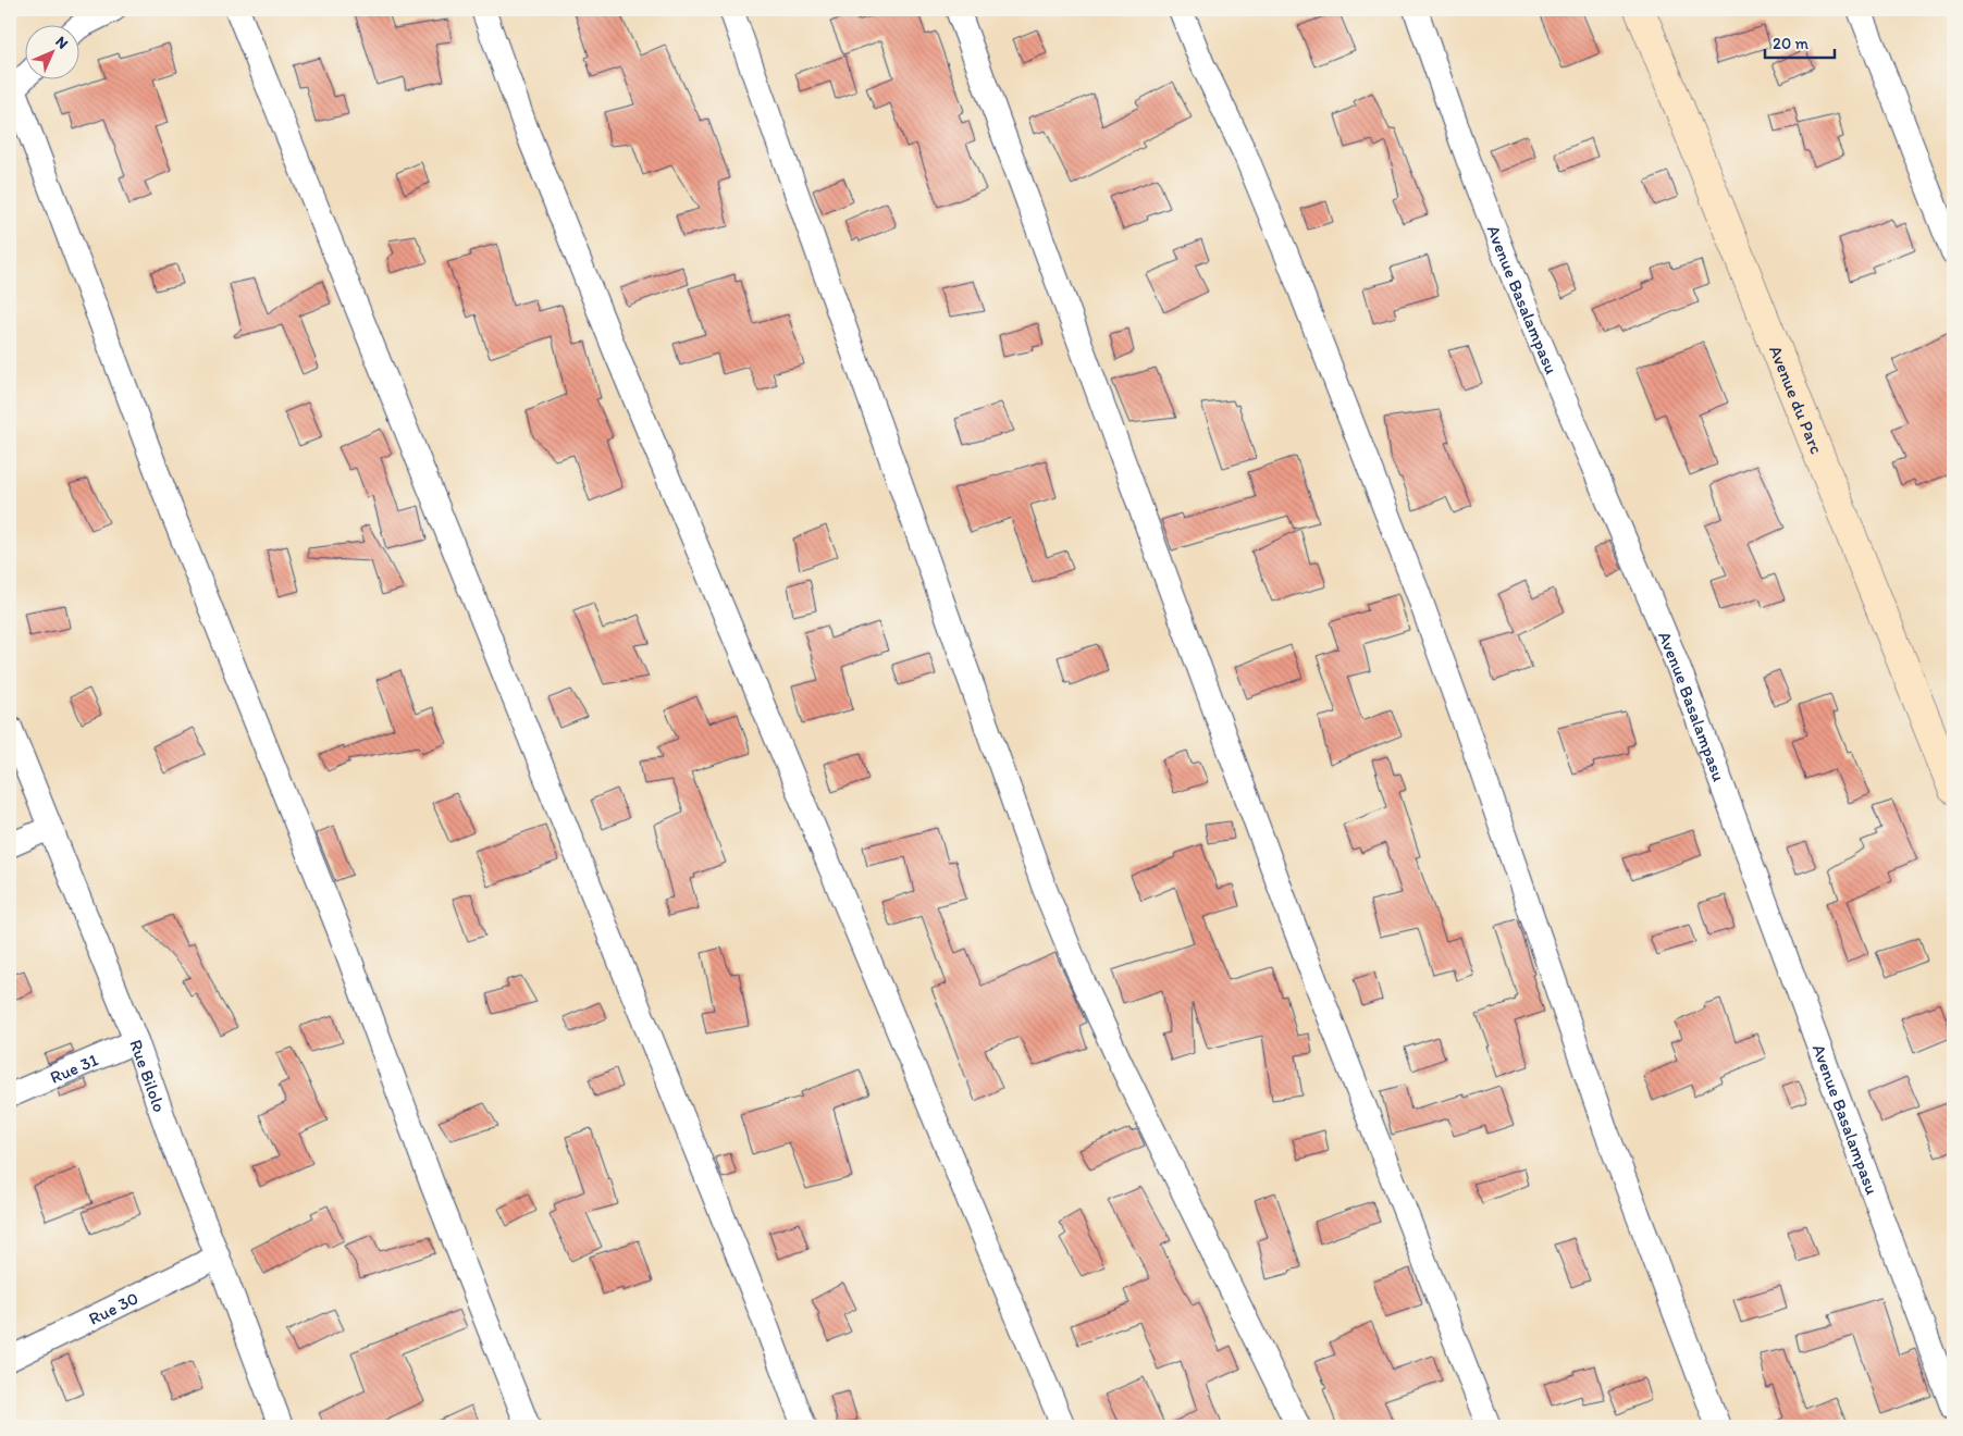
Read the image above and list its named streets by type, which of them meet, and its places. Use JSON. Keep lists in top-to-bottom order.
{
  "streets": {
    "street": [
      "Avenue Basalampasu",
      "Avenue du Parc",
      "Rue 31",
      "Rue Bilolo",
      "Rue 30"
    ]
  },
  "crossings": [
    ["Rue 31", "Rue Bilolo"],
    ["Rue Bilolo", "Rue 30"]
  ],
  "scale_bar": "20 m",
  "north": "top right"
}
